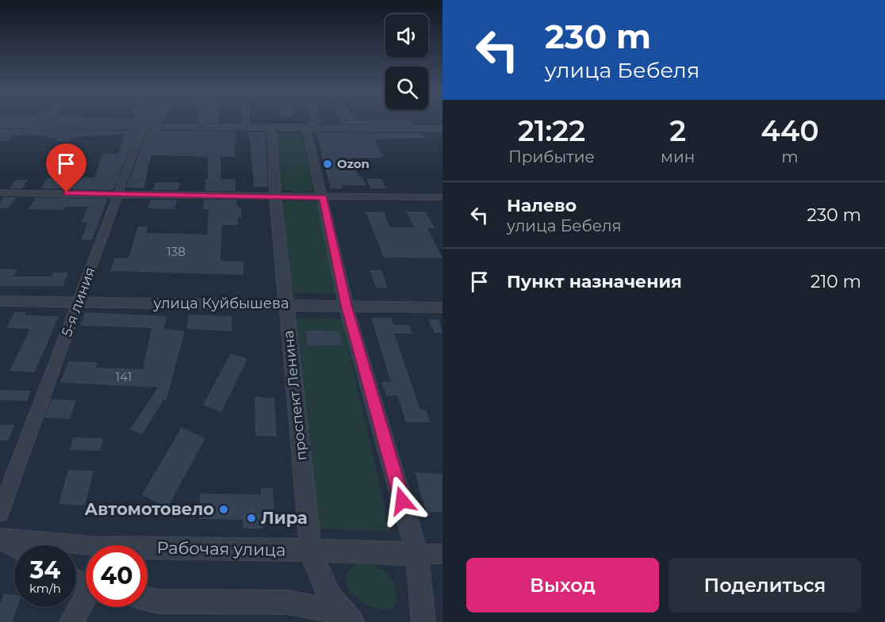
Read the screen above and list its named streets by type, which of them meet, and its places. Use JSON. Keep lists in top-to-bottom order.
{
  "streets": {
    "street": [
      "5-я линия",
      "улица Куйбышева",
      "проспект Ленина",
      "Рабочая улица"
    ]
  },
  "crossings": [
    ["5-я линия", "улица Куйбышева"],
    ["улица Куйбышева", "проспект Ленина"],
    ["проспект Ленина", "Рабочая улица"]
  ],
  "places": ["Ozon", "Автомотовело", "Лира"],
  "house_numbers": ["138", "141"],
  "page": {
    "turn": ["230 m", "улица Бебеля"],
    "eta": [
      "21:22",
      "Прибытие",
      "2",
      "мин",
      "440",
      "m"
    ],
    "list": [
      {
        "name": "Налево",
        "note": "улица Бебеля",
        "value": "230 m"
      },
      {
        "name": "Пункт назначения",
        "value": "210 m"
      }
    ],
    "speed": "34 km/h",
    "limit": "40",
    "buttons": ["Выход", "Поделиться"]
  }
}
